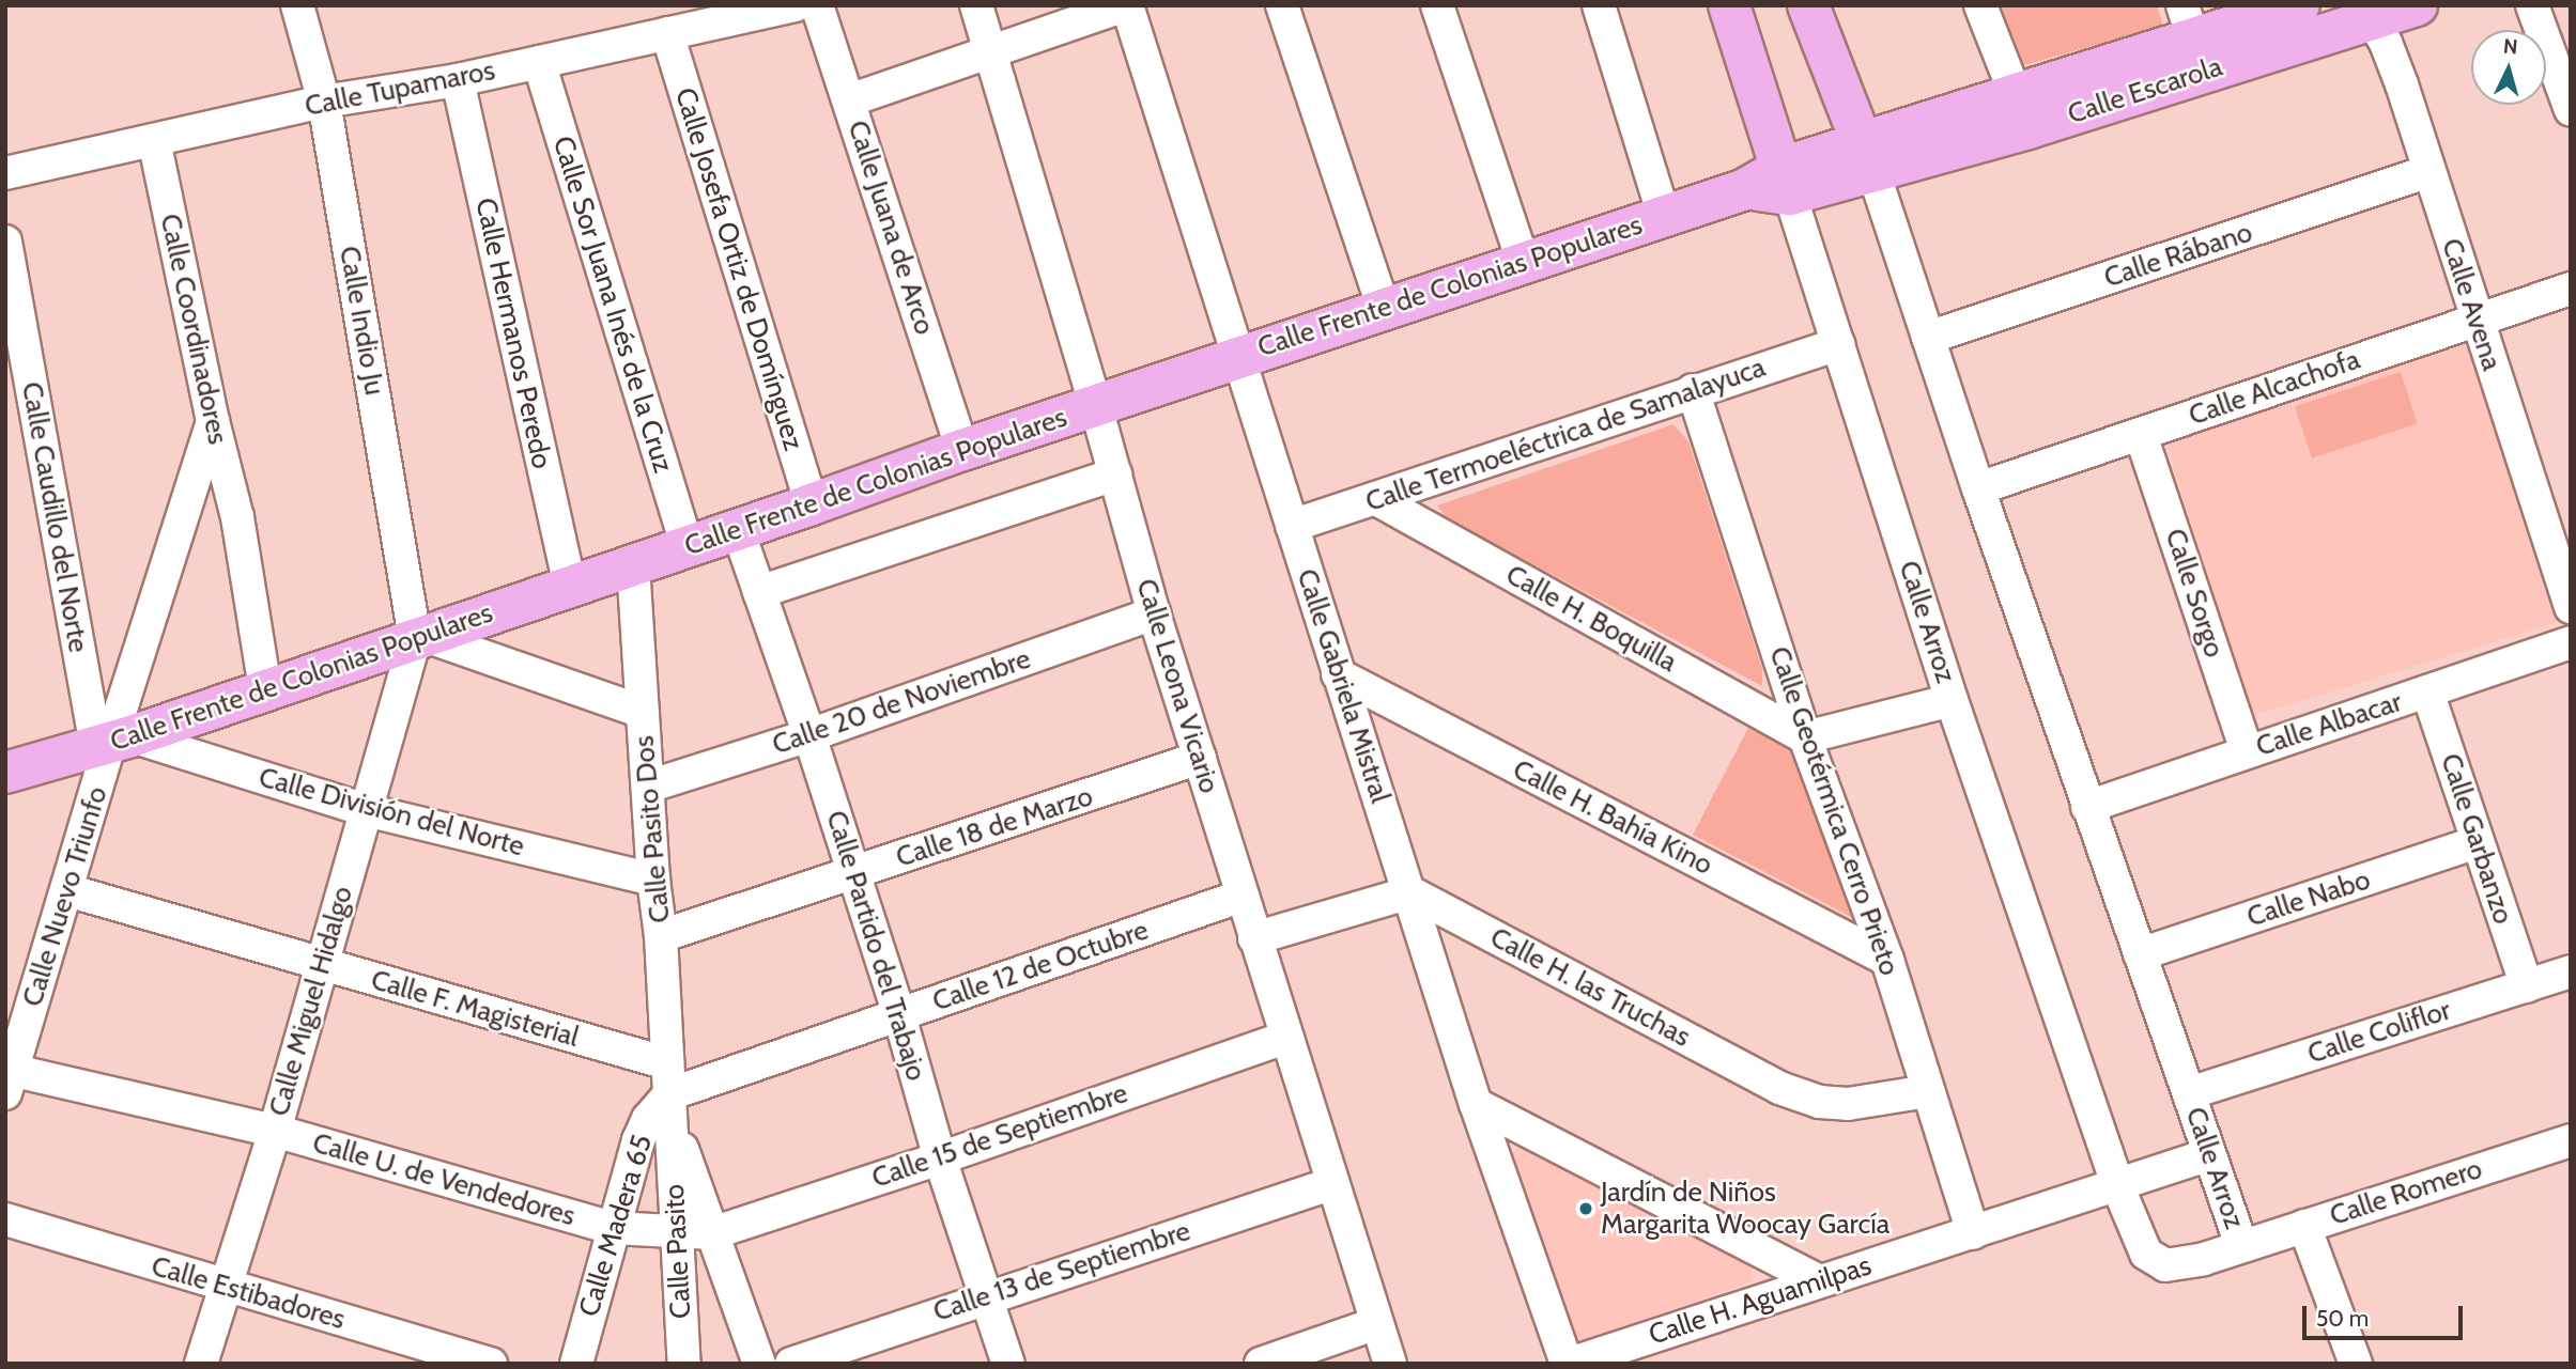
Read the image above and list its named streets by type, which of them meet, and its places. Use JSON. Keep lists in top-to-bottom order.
{
  "streets": {
    "main road": ["Calle Escarola", "Calle Frente de Colonias Populares", "Calle Arroz"],
    "street": [
      "Calle Tupamaros",
      "Calle Juana de Arco",
      "Calle Rábano",
      "Calle Josefa Ortiz de Domínguez",
      "Calle Sor Juana Inés de la Cruz",
      "Calle Avena",
      "Calle Indio Ju",
      "Calle Coordinadores",
      "Calle Hermanos Peredo",
      "Calle Alcachofa",
      "Calle Termoeléctrica de Samalayuca",
      "Calle Caudillo del Norte",
      "Calle Sorgo",
      "Calle H. Boquilla",
      "Calle Leona Vicario",
      "Calle Gabriela Mistral",
      "Calle 20 de Noviembre",
      "Calle Albacar",
      "Calle Geotérmica Cerro Prieto",
      "Calle División del Norte",
      "Calle H. Bahía Kino",
      "Calle 18 de Marzo",
      "Calle Pasito Dos",
      "Calle Garbanzo",
      "Calle Nuevo Triunfo",
      "Calle Nabo",
      "Calle Partido del Trabajo",
      "Calle 12 de Octubre",
      "Calle H. las Truchas",
      "Calle Miguel Hidalgo",
      "Calle F. Magisterial",
      "Calle Coliflor",
      "Calle 15 de Septiembre",
      "Calle U. de Vendedores",
      "Calle Romero",
      "Calle Madera 65",
      "Calle Pasito",
      "Calle 13 de Septiembre",
      "Calle Estibadores",
      "Calle H. Aguamilpas"
    ]
  },
  "crossings": [
    ["Calle Tupamaros", "Calle Josefa Ortiz de Domínguez"],
    ["Calle Tupamaros", "Calle Sor Juana Inés de la Cruz"],
    ["Calle Tupamaros", "Calle Indio Ju"],
    ["Calle Tupamaros", "Calle Coordinadores"],
    ["Calle Tupamaros", "Calle Hermanos Peredo"],
    ["Calle Escarola", "Calle Frente de Colonias Populares"],
    ["Calle Escarola", "Calle Avena"],
    ["Calle Escarola", "Calle Arroz"],
    ["Calle Juana de Arco", "Calle Frente de Colonias Populares"],
    ["Calle Rábano", "Calle Avena"],
    ["Calle Rábano", "Calle Arroz"],
    ["Calle Josefa Ortiz de Domínguez", "Calle Frente de Colonias Populares"],
    ["Calle Frente de Colonias Populares", "Calle Sor Juana Inés de la Cruz"],
    ["Calle Frente de Colonias Populares", "Calle Indio Ju"],
    ["Calle Frente de Colonias Populares", "Calle Coordinadores"],
    ["Calle Frente de Colonias Populares", "Calle Hermanos Peredo"],
    ["Calle Frente de Colonias Populares", "Calle Caudillo del Norte"],
    ["Calle Frente de Colonias Populares", "Calle Arroz"],
    ["Calle Frente de Colonias Populares", "Calle Leona Vicario"],
    ["Calle Frente de Colonias Populares", "Calle Gabriela Mistral"],
    ["Calle Frente de Colonias Populares", "Calle División del Norte"],
    ["Calle Frente de Colonias Populares", "Calle Pasito Dos"],
    ["Calle Frente de Colonias Populares", "Calle Nuevo Triunfo"],
    ["Calle Frente de Colonias Populares", "Calle Partido del Trabajo"],
    ["Calle Frente de Colonias Populares", "Calle Miguel Hidalgo"],
    ["Calle Avena", "Calle Alcachofa"],
    ["Calle Indio Ju", "Calle Miguel Hidalgo"],
    ["Calle Coordinadores", "Calle Nuevo Triunfo"],
    ["Calle Alcachofa", "Calle Sorgo"],
    ["Calle Alcachofa", "Calle Arroz"],
    ["Calle Termoeléctrica de Samalayuca", "Calle H. Boquilla"],
    ["Calle Termoeléctrica de Samalayuca", "Calle Arroz"],
    ["Calle Termoeléctrica de Samalayuca", "Calle Gabriela Mistral"],
    ["Calle Termoeléctrica de Samalayuca", "Calle Geotérmica Cerro Prieto"],
    ["Calle Caudillo del Norte", "Calle División del Norte"],
    ["Calle Caudillo del Norte", "Calle Nuevo Triunfo"],
    ["Calle Sorgo", "Calle Albacar"],
    ["Calle H. Boquilla", "Calle Geotérmica Cerro Prieto"],
    ["Calle Arroz", "Calle Albacar"],
    ["Calle Arroz", "Calle Nabo"],
    ["Calle Arroz", "Calle Coliflor"],
    ["Calle Arroz", "Calle Romero"],
    ["Calle Arroz", "Calle H. Aguamilpas"],
    ["Calle Leona Vicario", "Calle 20 de Noviembre"],
    ["Calle Leona Vicario", "Calle 18 de Marzo"],
    ["Calle Leona Vicario", "Calle 12 de Octubre"],
    ["Calle Leona Vicario", "Calle 15 de Septiembre"],
    ["Calle Leona Vicario", "Calle 13 de Septiembre"],
    ["Calle Gabriela Mistral", "Calle H. Bahía Kino"],
    ["Calle Gabriela Mistral", "Calle H. las Truchas"],
    ["Calle Gabriela Mistral", "Calle H. Aguamilpas"],
    ["Calle 20 de Noviembre", "Calle Pasito Dos"],
    ["Calle 20 de Noviembre", "Calle Partido del Trabajo"],
    ["Calle Albacar", "Calle Garbanzo"],
    ["Calle Geotérmica Cerro Prieto", "Calle H. Bahía Kino"],
    ["Calle Geotérmica Cerro Prieto", "Calle H. las Truchas"],
    ["Calle Geotérmica Cerro Prieto", "Calle H. Aguamilpas"],
    ["Calle División del Norte", "Calle Pasito Dos"],
    ["Calle División del Norte", "Calle Nuevo Triunfo"],
    ["Calle División del Norte", "Calle Miguel Hidalgo"],
    ["Calle 18 de Marzo", "Calle Pasito Dos"],
    ["Calle 18 de Marzo", "Calle Partido del Trabajo"],
    ["Calle Pasito Dos", "Calle 12 de Octubre"],
    ["Calle Pasito Dos", "Calle F. Magisterial"],
    ["Calle Pasito Dos", "Calle Madera 65"],
    ["Calle Pasito Dos", "Calle Pasito"],
    ["Calle Garbanzo", "Calle Nabo"],
    ["Calle Garbanzo", "Calle Coliflor"],
    ["Calle Nuevo Triunfo", "Calle F. Magisterial"],
    ["Calle Nuevo Triunfo", "Calle U. de Vendedores"],
    ["Calle Partido del Trabajo", "Calle 12 de Octubre"],
    ["Calle Partido del Trabajo", "Calle 15 de Septiembre"],
    ["Calle Partido del Trabajo", "Calle 13 de Septiembre"],
    ["Calle 12 de Octubre", "Calle Madera 65"],
    ["Calle 12 de Octubre", "Calle Pasito"],
    ["Calle Miguel Hidalgo", "Calle F. Magisterial"],
    ["Calle Miguel Hidalgo", "Calle U. de Vendedores"],
    ["Calle Miguel Hidalgo", "Calle Estibadores"],
    ["Calle 15 de Septiembre", "Calle U. de Vendedores"],
    ["Calle 15 de Septiembre", "Calle Pasito"],
    ["Calle U. de Vendedores", "Calle Madera 65"],
    ["Calle U. de Vendedores", "Calle Pasito"],
    ["Calle Madera 65", "Calle Pasito"]
  ],
  "places": ["Jardín de Niños Margarita Woocay García"],
  "scale_bar": "50 m",
  "north": "top"
}
